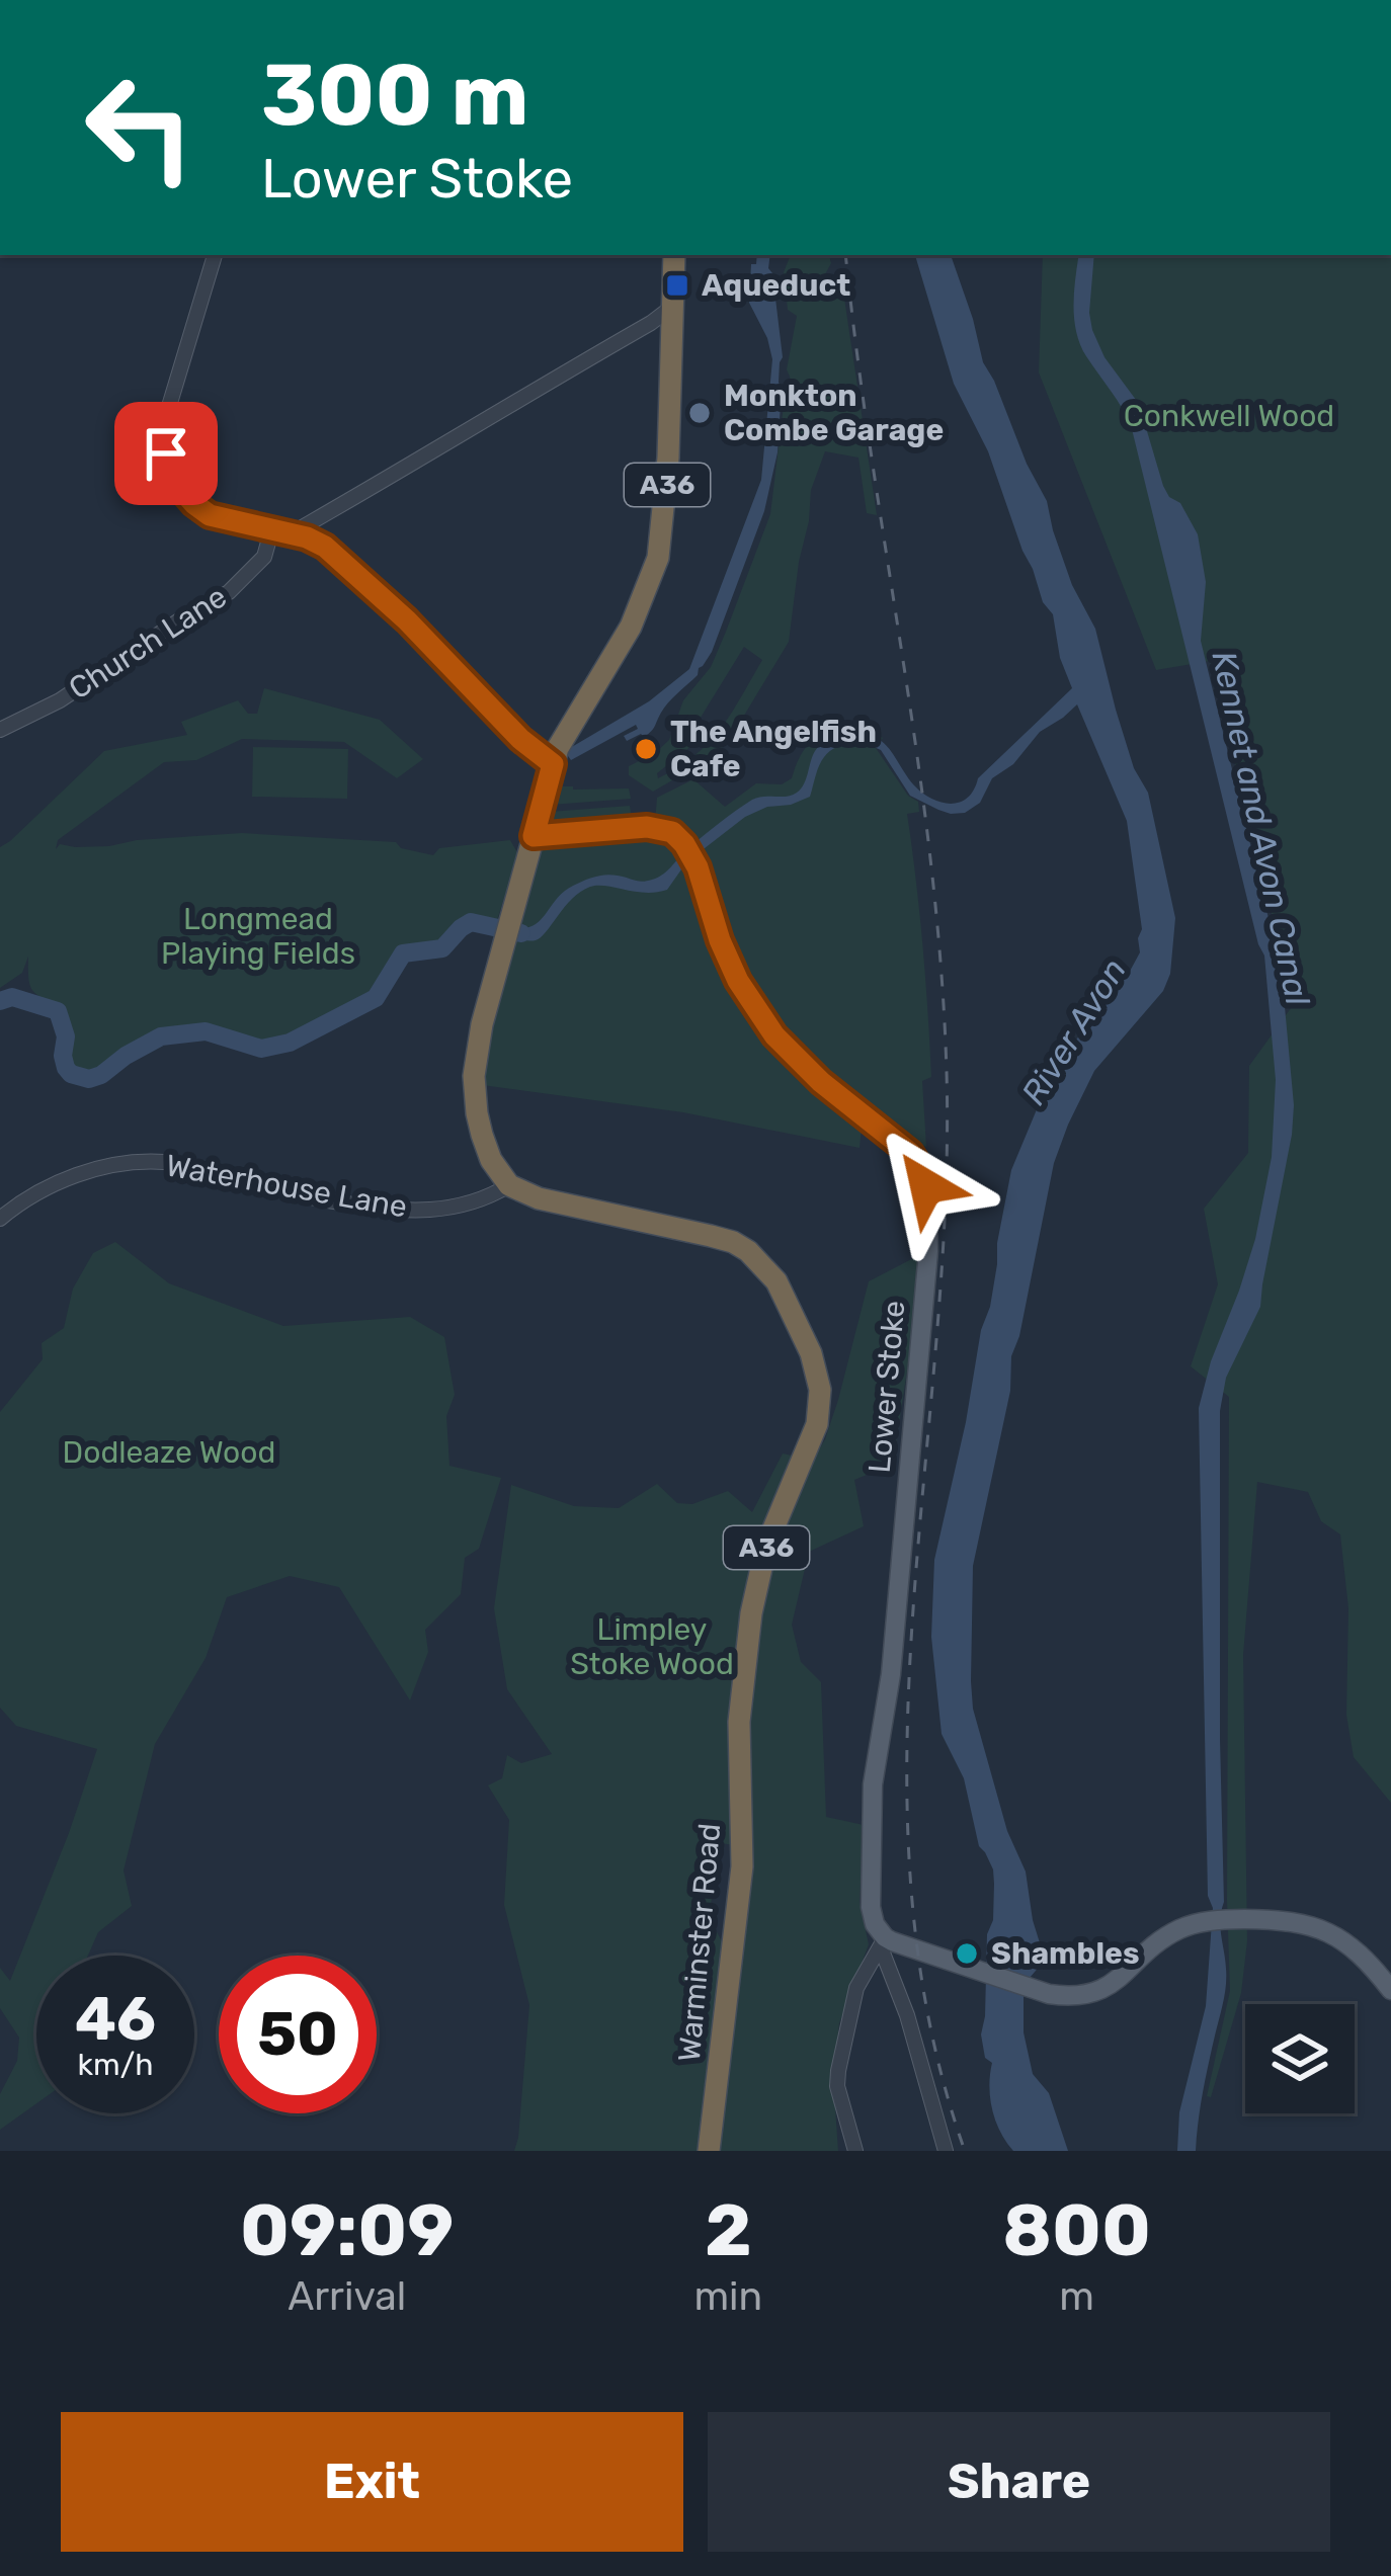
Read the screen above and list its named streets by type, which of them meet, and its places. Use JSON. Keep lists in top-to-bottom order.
{
  "streets": {
    "highway": ["A36", "Warminster Road"],
    "main road": ["Lower Stoke"],
    "street": ["Church Lane", "Waterhouse Lane"]
  },
  "crossings": [
    ["A36", "Waterhouse Lane"],
    ["A36", "Lower Stoke"],
    ["A36", "Warminster Road"],
    ["Waterhouse Lane", "Warminster Road"]
  ],
  "water": ["Kennet and Avon Canal", "River Avon"],
  "parks": [
    "Conkwell Wood",
    "Longmead Playing Fields",
    "Dodleaze Wood",
    "Limpley Stoke Wood"
  ],
  "places": {
    "transit": ["Aqueduct"],
    "other": ["Monkton Combe Garage", "The Angelfish Cafe", "Shambles"]
  },
  "page": {
    "turn": ["300 m", "Lower Stoke"],
    "speed": "46 km/h",
    "limit": "50",
    "eta": [
      "09:09",
      "Arrival",
      "2",
      "min",
      "800",
      "m"
    ],
    "buttons": ["Exit", "Share"]
  }
}
